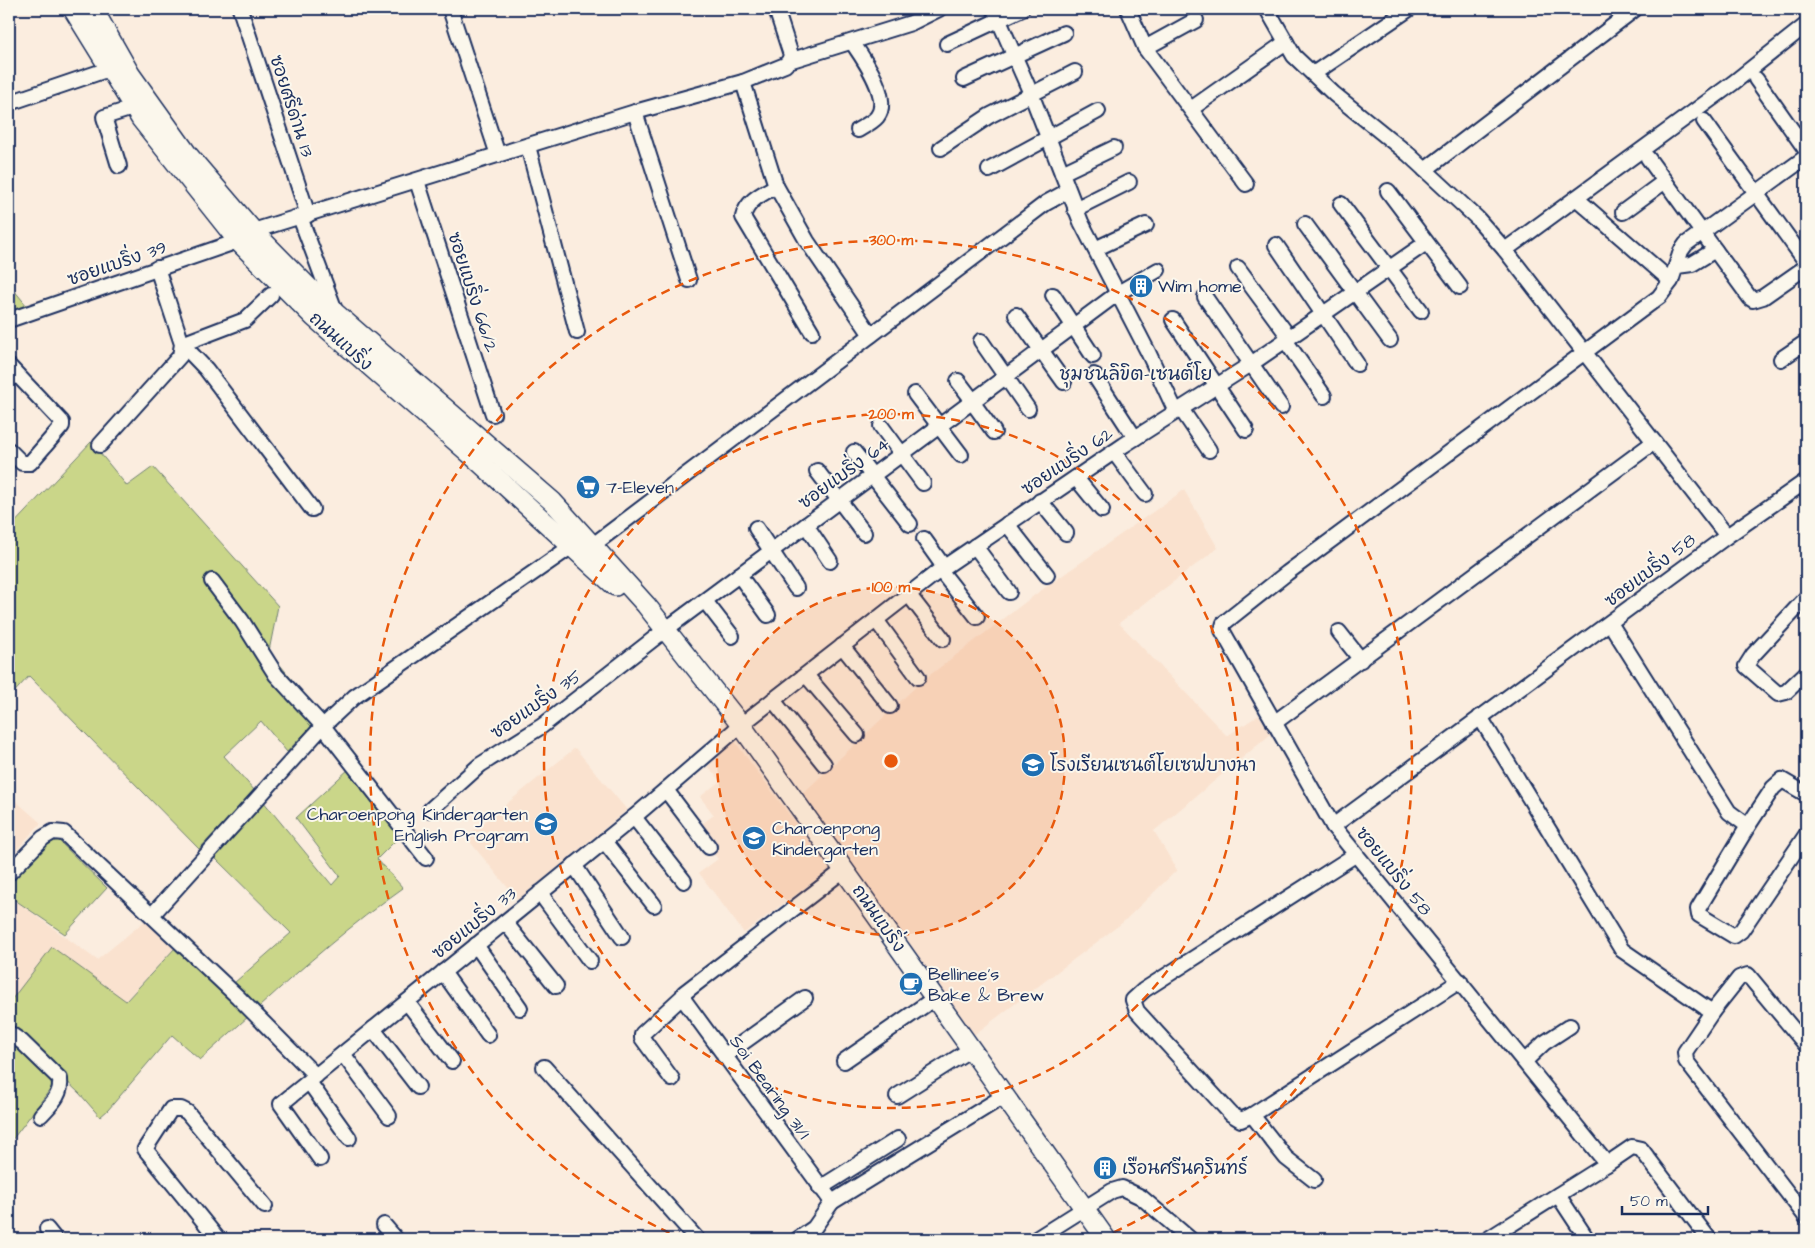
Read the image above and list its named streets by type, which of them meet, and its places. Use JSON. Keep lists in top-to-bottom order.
{
  "streets": {
    "main road": ["ถนนแบริ่ง"],
    "street": [
      "ซอยศรีด่าน 13",
      "ซอยแบริ่ง 39",
      "ซอยแบริ่ง 66/2",
      "ซอยแบริ่ง 62",
      "ซอยแบริ่ง 64",
      "ซอยแบริ่ง 58",
      "ซอยแบริ่ง 35",
      "ซอยแบริ่ง 33",
      "Soi Bearing 31/1"
    ]
  },
  "crossings": [
    ["ซอยศรีด่าน 13", "ซอยแบริ่ง 39"],
    ["ซอยศรีด่าน 13", "ถนนแบริ่ง"],
    ["ซอยแบริ่ง 39", "ซอยแบริ่ง 66/2"],
    ["ซอยแบริ่ง 39", "ถนนแบริ่ง"],
    ["ถนนแบริ่ง", "ซอยแบริ่ง 62"],
    ["ถนนแบริ่ง", "ซอยแบริ่ง 64"],
    ["ถนนแบริ่ง", "ซอยแบริ่ง 35"],
    ["ถนนแบริ่ง", "ซอยแบริ่ง 33"],
    ["ซอยแบริ่ง 62", "ซอยแบริ่ง 33"],
    ["ซอยแบริ่ง 64", "ซอยแบริ่ง 35"]
  ],
  "districts": ["ชุมชนลิขิต-เซนต์โย"],
  "places": {
    "building": ["Wim home", "เรือนศรีนครินทร์"],
    "supermarket": ["7-Eleven"],
    "school or university": ["โรงเรียนเซนต์โยเซฟบางนา", "Charoenpong Kindergarten English Program", "Charoenpong Kindergarten"],
    "cafe": ["Bellinee's Bake & Brew"]
  },
  "scale_bar": "50 m",
  "rings": ["300 m", "200 m", "100 m"]
}
